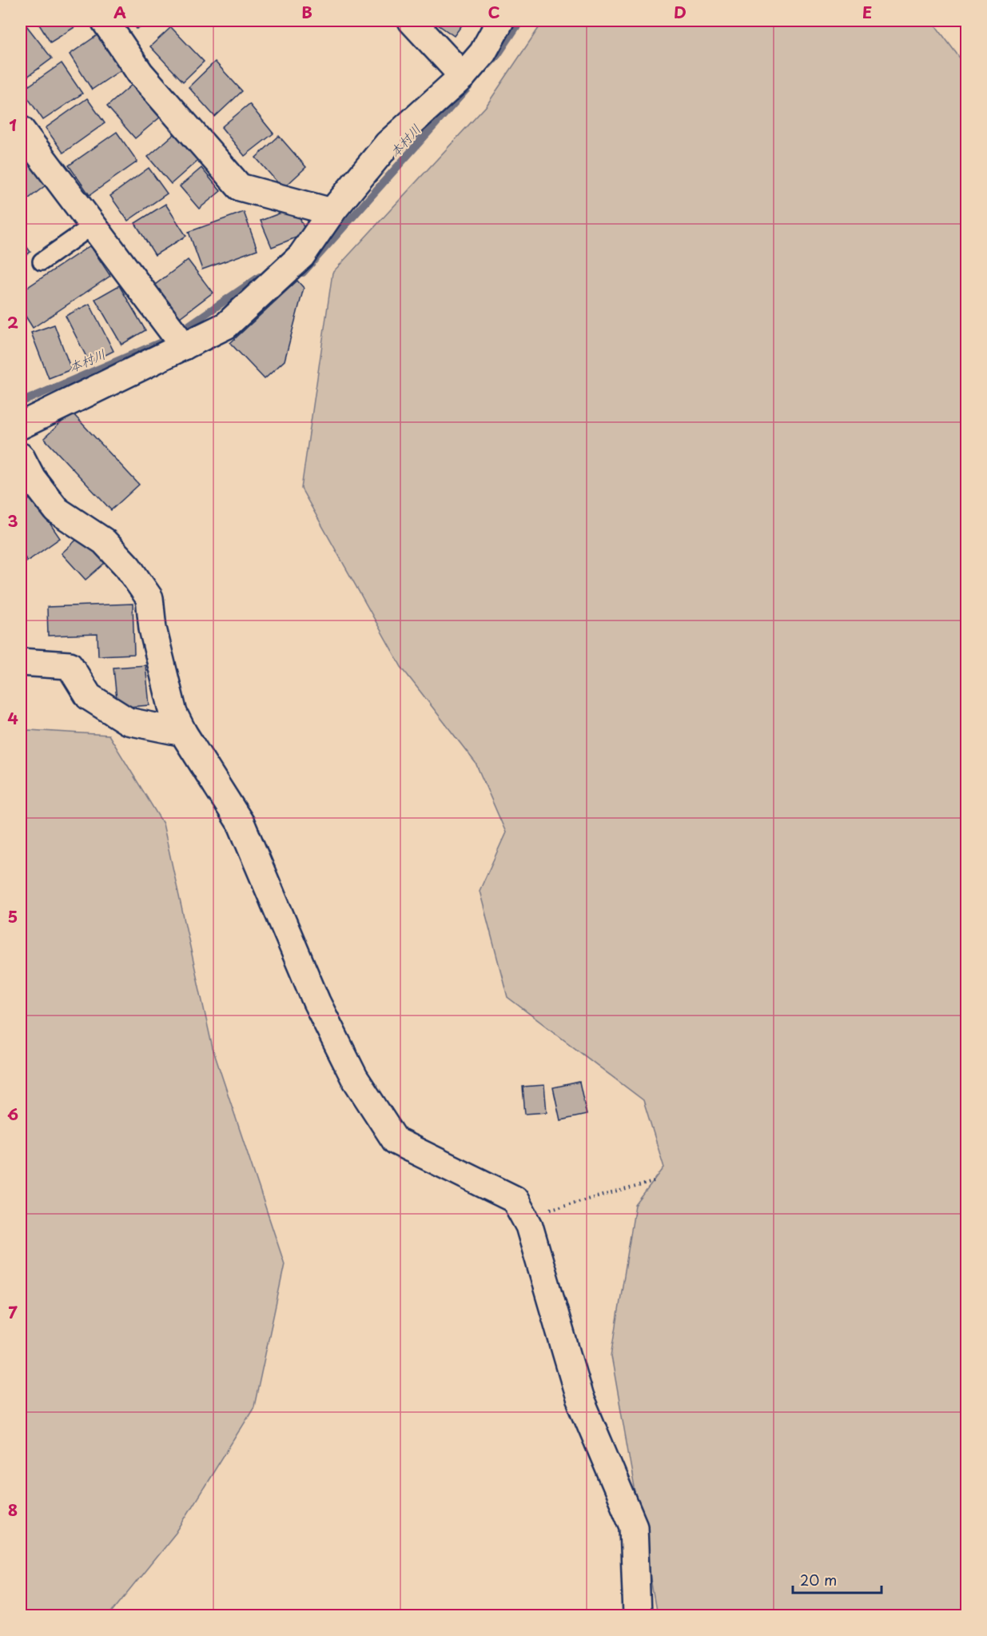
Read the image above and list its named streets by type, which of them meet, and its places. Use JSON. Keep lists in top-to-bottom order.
{
  "water": ["本村川"],
  "scale_bar": "20 m",
  "grid": {
    "columns": [
      "A",
      "B",
      "C",
      "D",
      "E"
    ],
    "rows": [
      "1",
      "2",
      "3",
      "4",
      "5",
      "6",
      "7",
      "8"
    ]
  }
}
